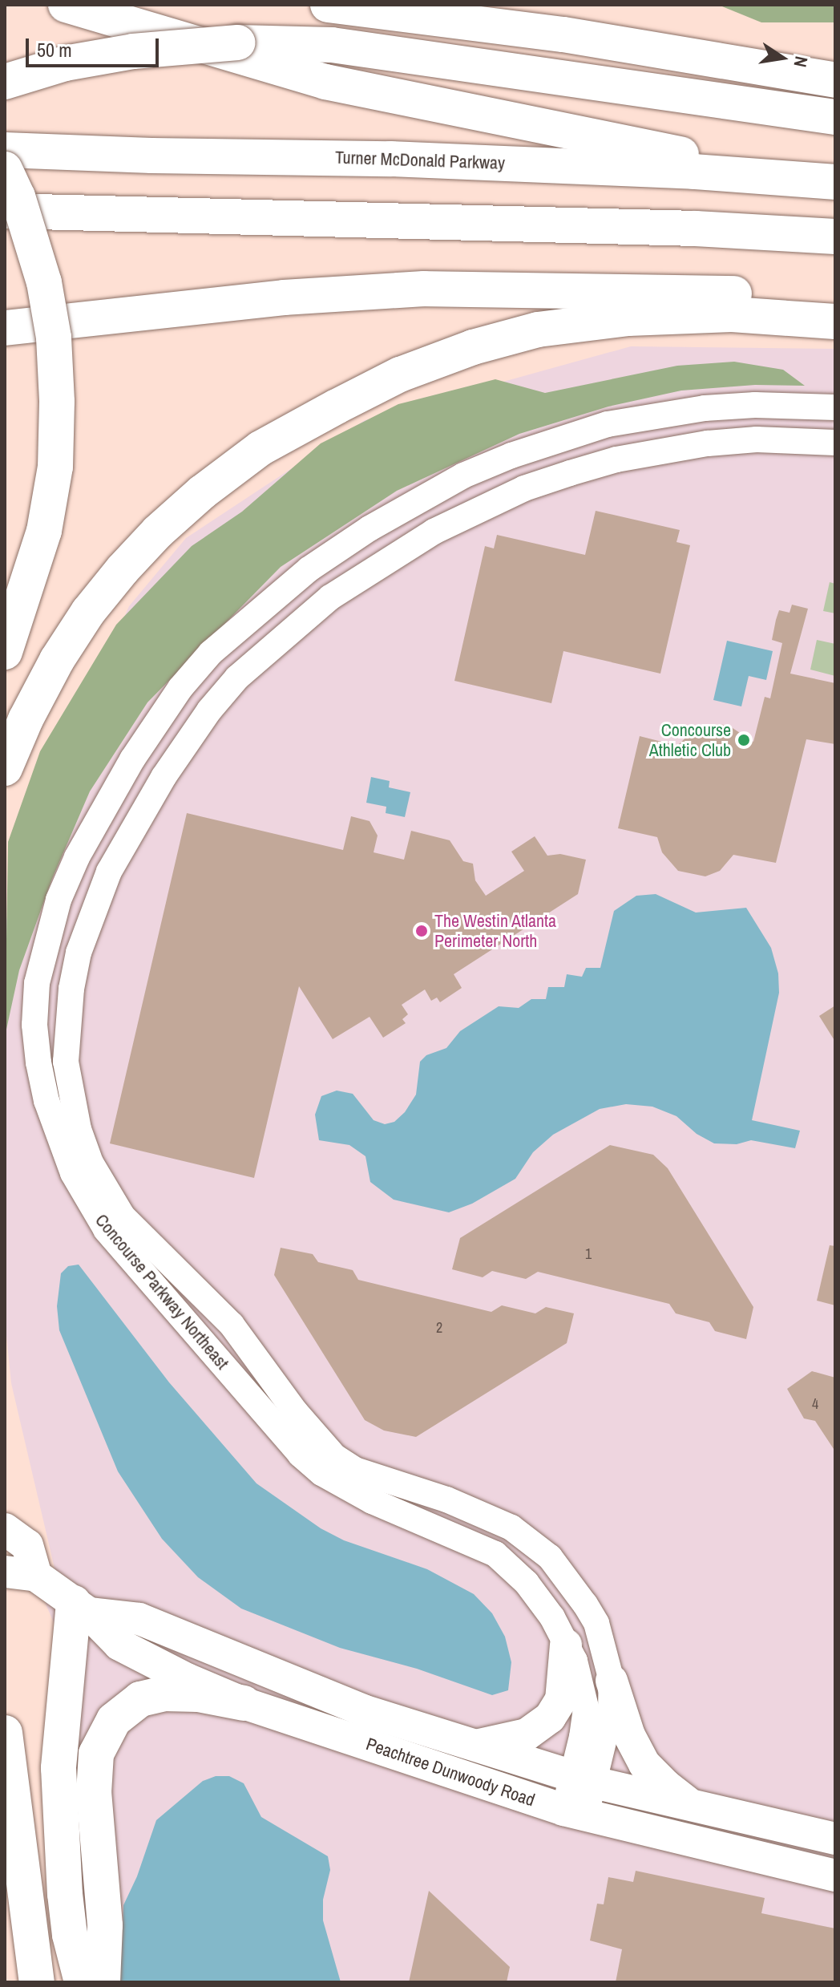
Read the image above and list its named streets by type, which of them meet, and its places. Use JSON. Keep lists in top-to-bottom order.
{
  "streets": {
    "highway": ["Turner McDonald Parkway"],
    "main road": ["Peachtree Dunwoody Road"],
    "street": ["Concourse Parkway Northeast"]
  },
  "crossings": [
    ["Concourse Parkway Northeast", "Peachtree Dunwoody Road"]
  ],
  "places": ["Concourse Athletic Club", "The Westin Atlanta Perimeter North"],
  "house_numbers": ["1", "2", "4"],
  "scale_bar": "50 m",
  "north": "right"
}
